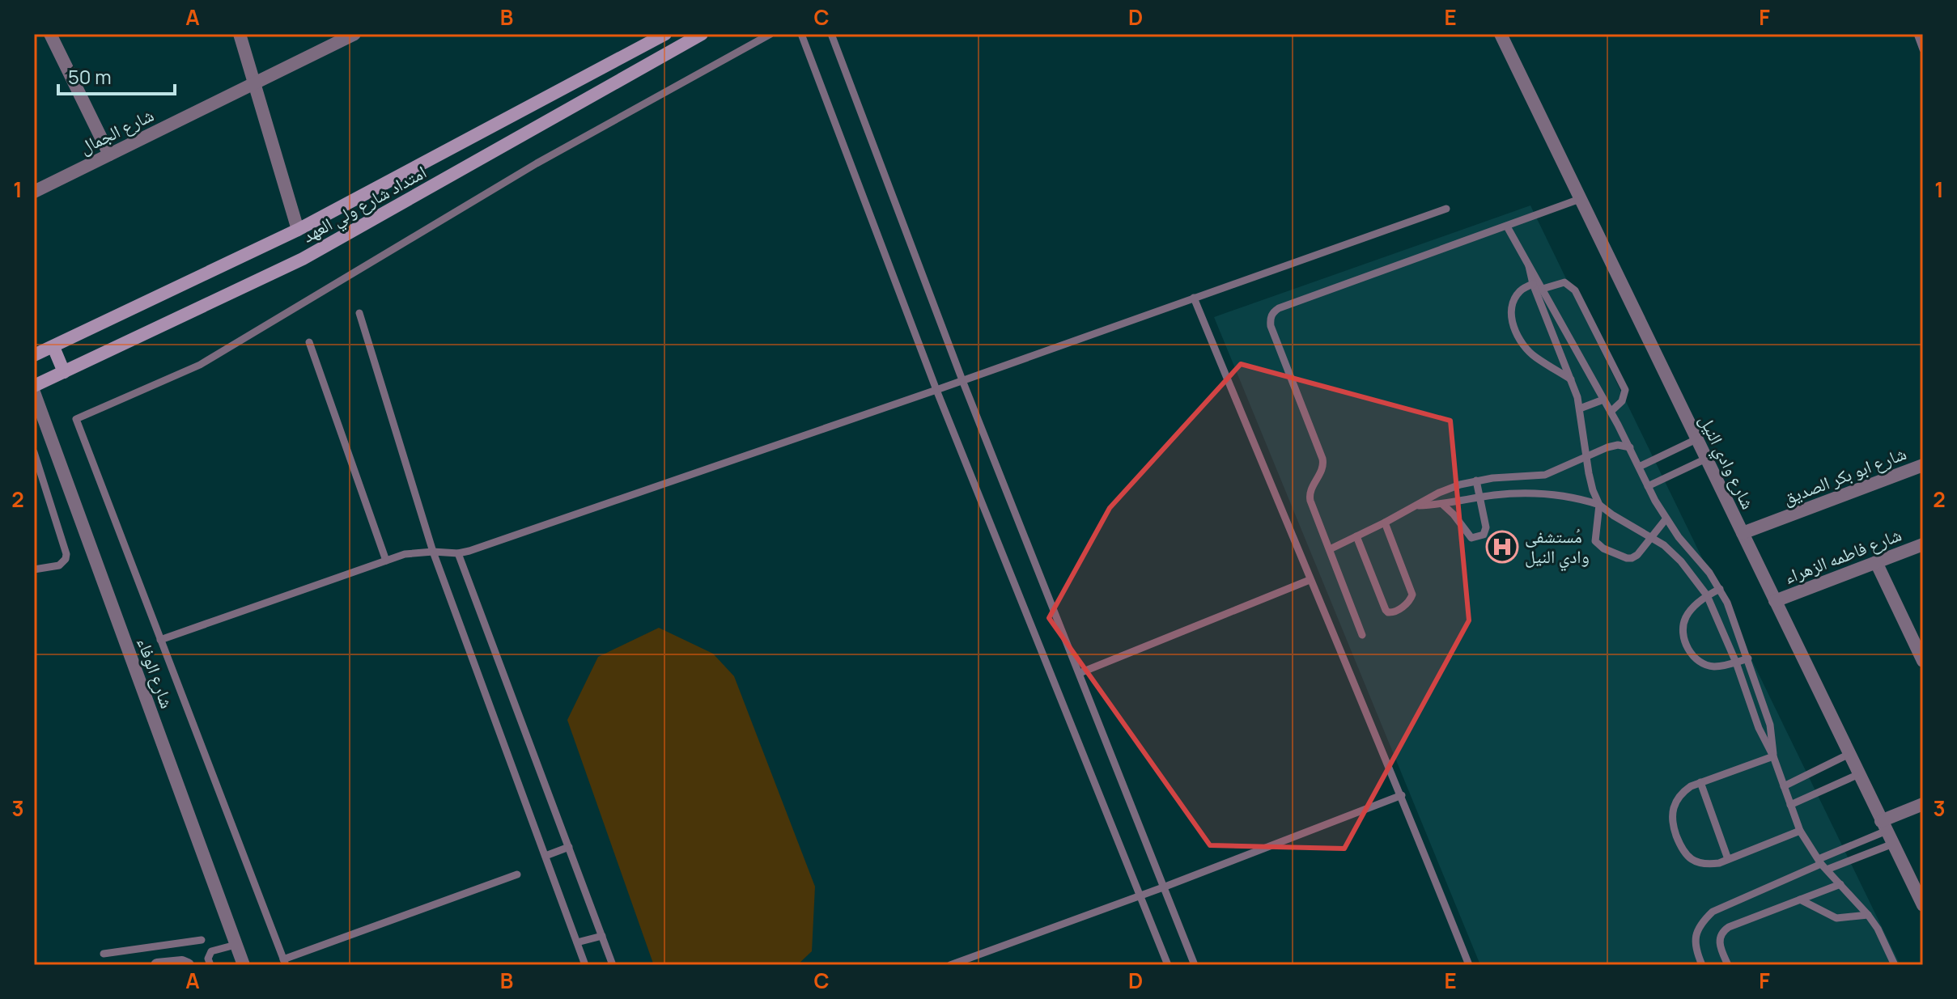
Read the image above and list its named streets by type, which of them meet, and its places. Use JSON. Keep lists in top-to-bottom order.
{
  "streets": {
    "main road": ["امتداد شارع ولي العهد"],
    "street": [
      "شارع الجمال",
      "شارع وادي النيل",
      "شارع ابو بكر الصديق",
      "شارع فاطمه الزهراء",
      "شارع الوفاء"
    ]
  },
  "crossings": [
    ["شارع وادي النيل", "شارع ابو بكر الصديق"],
    ["شارع وادي النيل", "شارع فاطمه الزهراء"]
  ],
  "places": {
    "hospital": ["مُستشفى وادي النيل"]
  },
  "scale_bar": "50 m",
  "grid": {
    "columns": [
      "A",
      "B",
      "C",
      "D",
      "E",
      "F"
    ],
    "rows": ["1", "2", "3"]
  }
}
